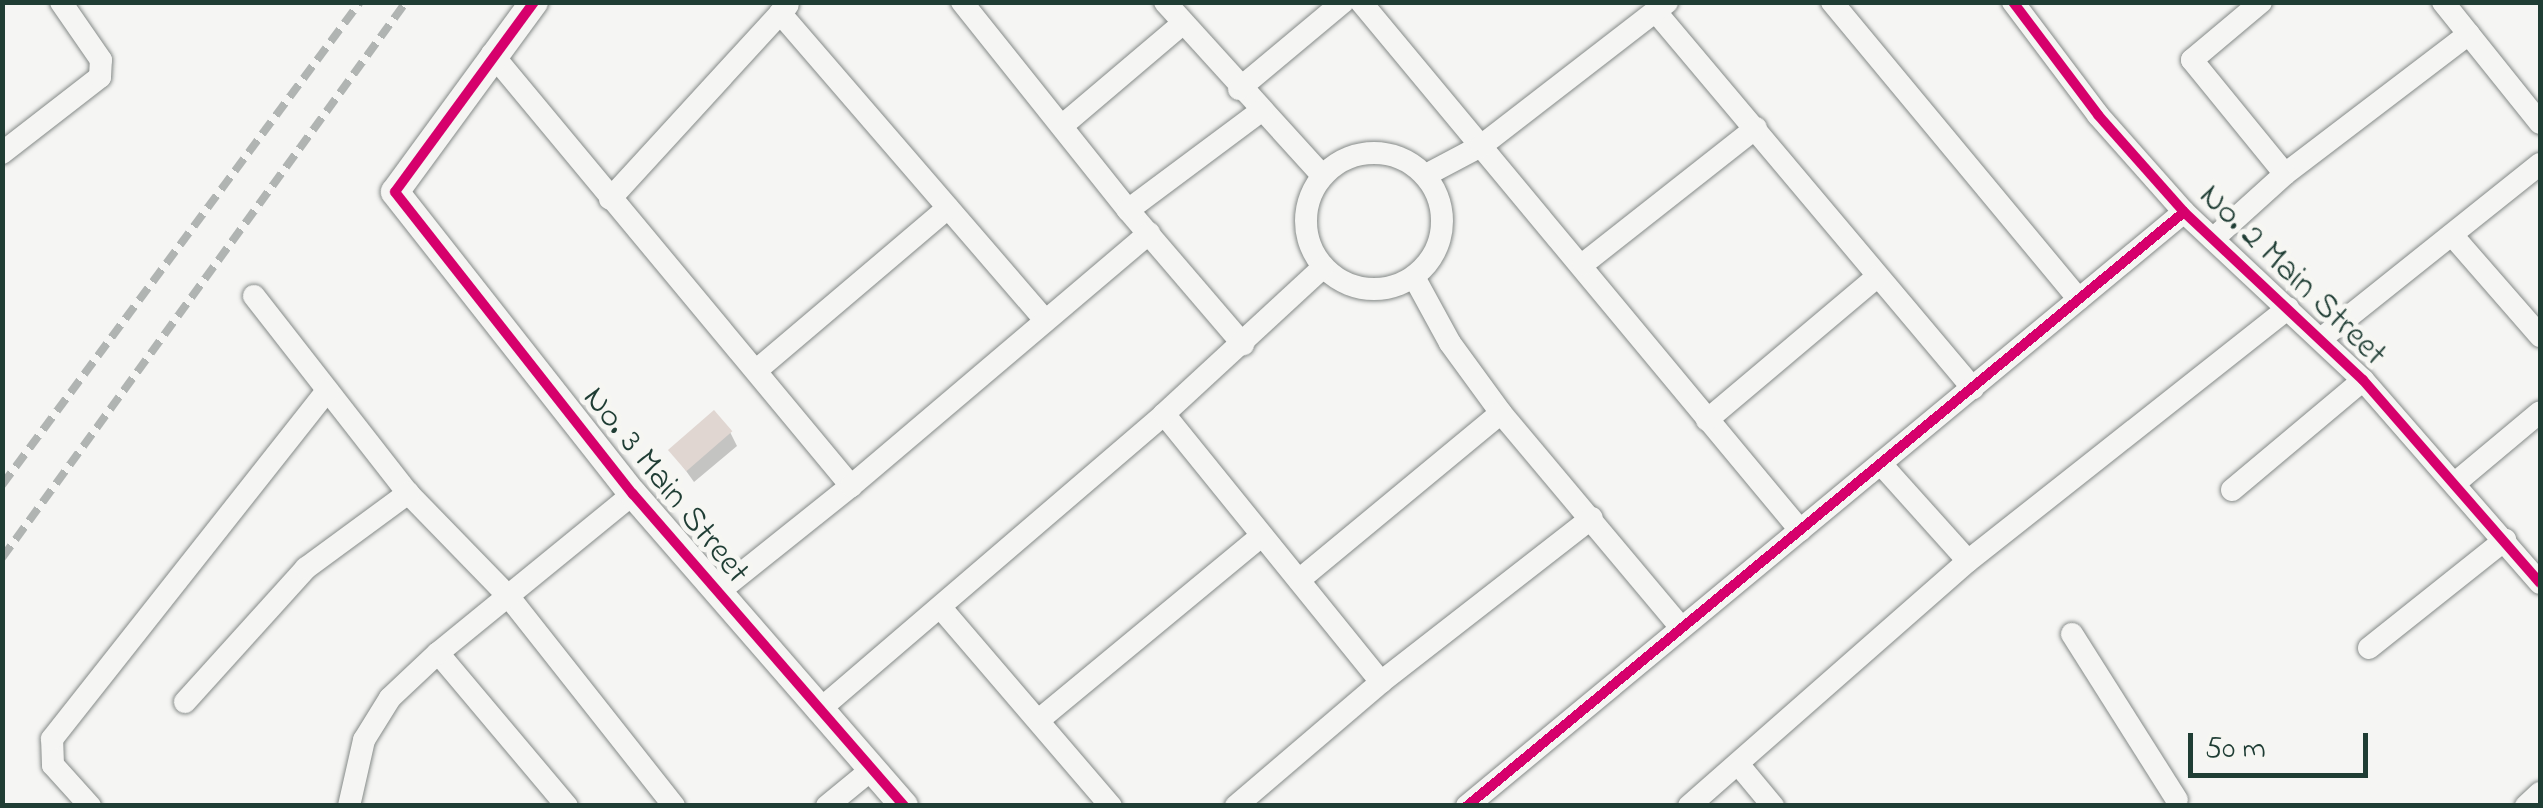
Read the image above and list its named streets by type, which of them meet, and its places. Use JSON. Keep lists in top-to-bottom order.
{
  "streets": {
    "street": ["No. 2 Main Street", "No. 3 Main Street"]
  },
  "scale_bar": "50 m"
}
